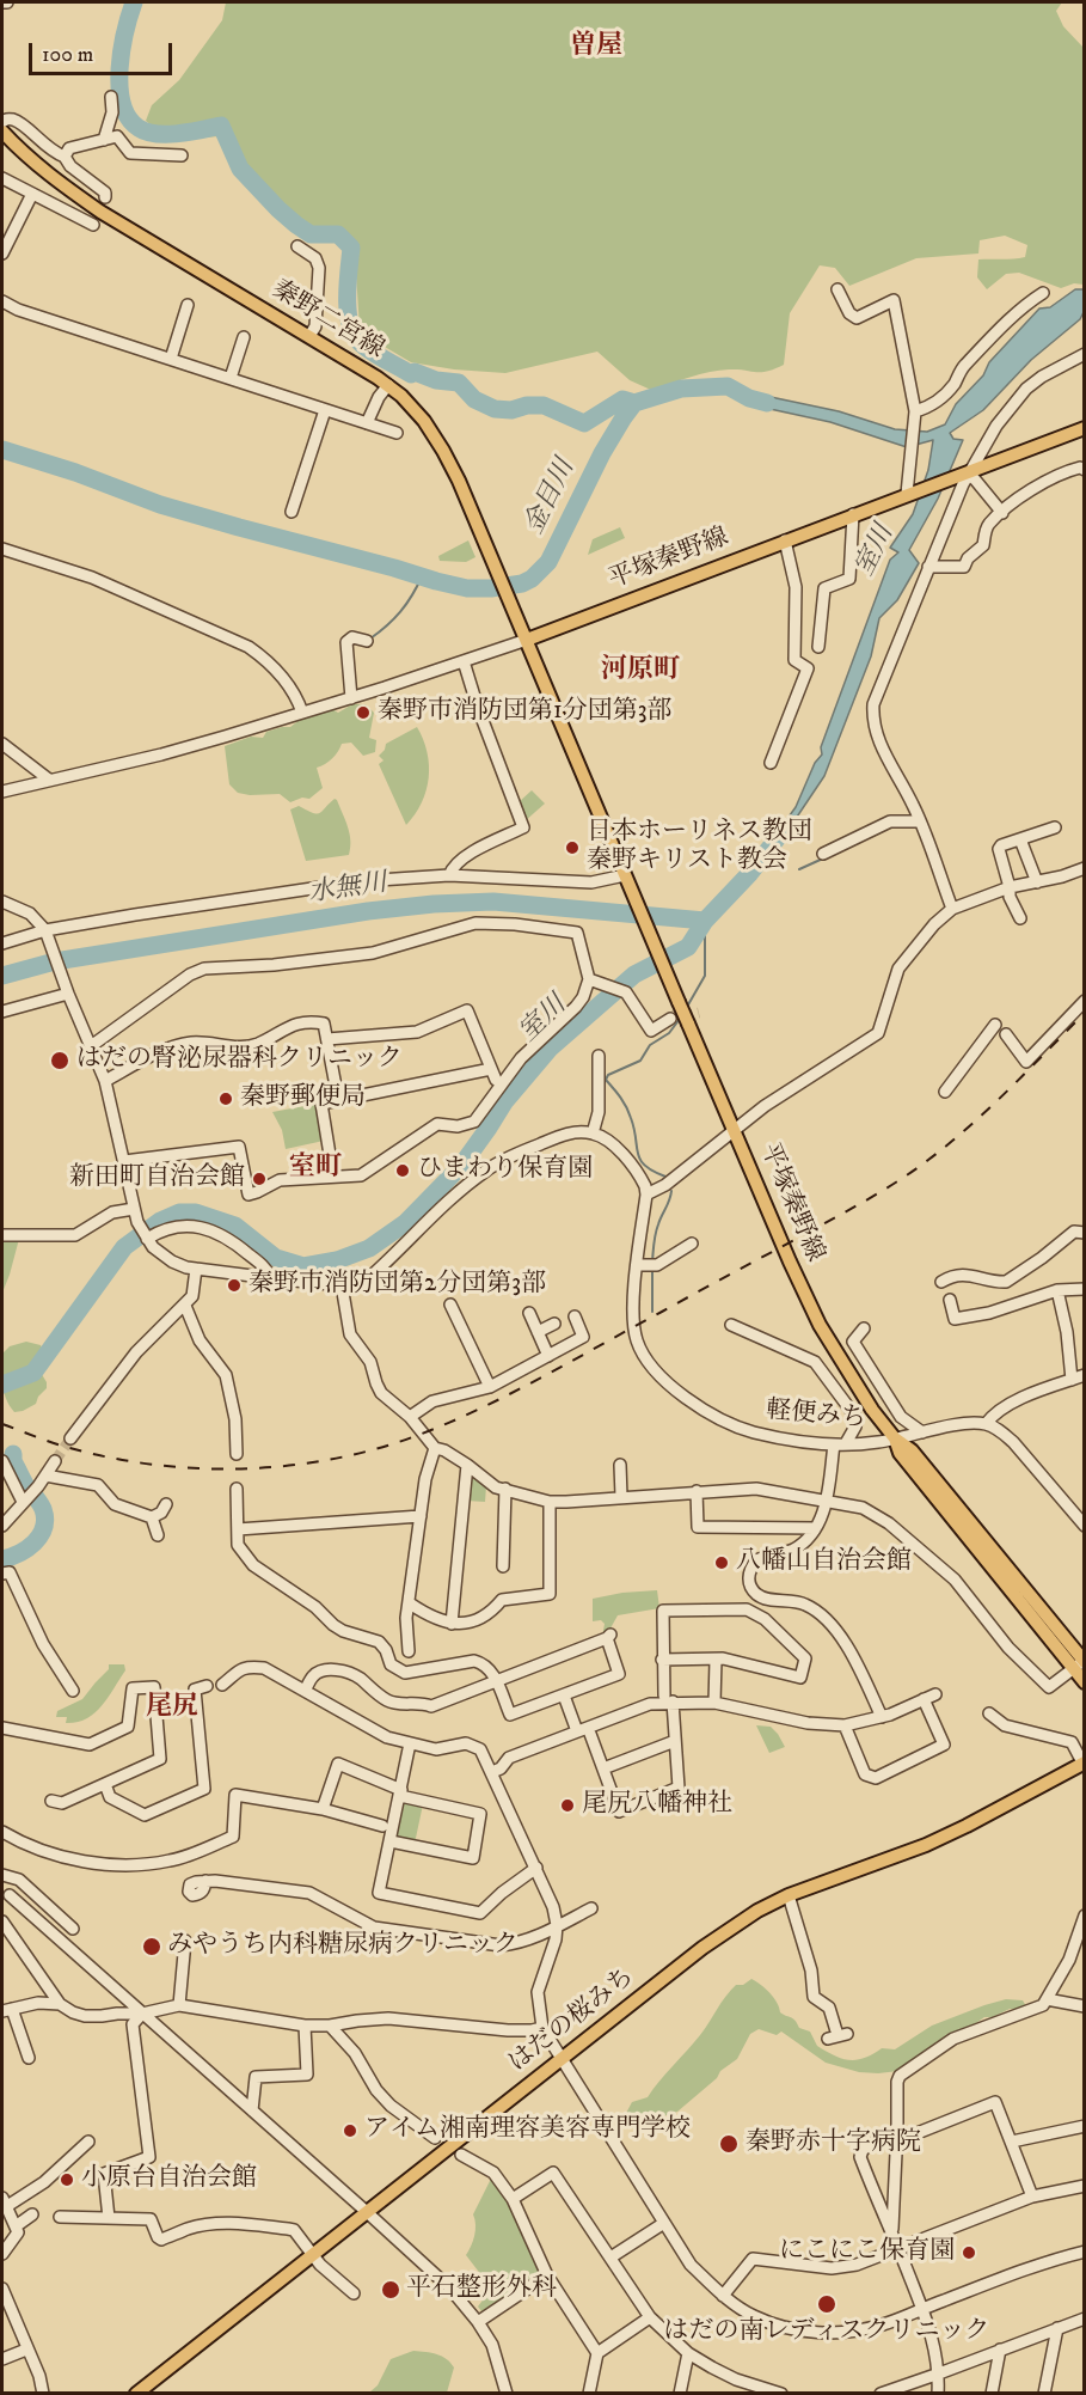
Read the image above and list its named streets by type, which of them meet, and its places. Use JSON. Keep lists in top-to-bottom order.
{
  "streets": {
    "main road": ["秦野二宮線", "平塚秦野線", "はだの桜みち"],
    "street": ["軽便みち"]
  },
  "crossings": [
    ["秦野二宮線", "平塚秦野線"],
    ["平塚秦野線", "軽便みち"]
  ],
  "districts": [
    "曽屋",
    "河原町",
    "室町",
    "尾尻"
  ],
  "water": ["金目川", "室川", "水無川"],
  "places": [
    "秦野市消防団第1分団第3部",
    "日本ホーリネス教団 秦野キリスト教会",
    "はだの腎泌尿器科クリニック",
    "秦野郵便局",
    "ひまわり保育園",
    "新田町自治会館",
    "秦野市消防団第2分団第3部",
    "八幡山自治会館",
    "尾尻八幡神社",
    "みやうち内科糖尿病クリニック",
    "アイム湘南理容美容専門学校",
    "秦野赤十字病院",
    "小原台自治会館",
    "にこにこ保育園",
    "平石整形外科",
    "はだの南レディスクリニック"
  ],
  "scale_bar": "100 m"
}
